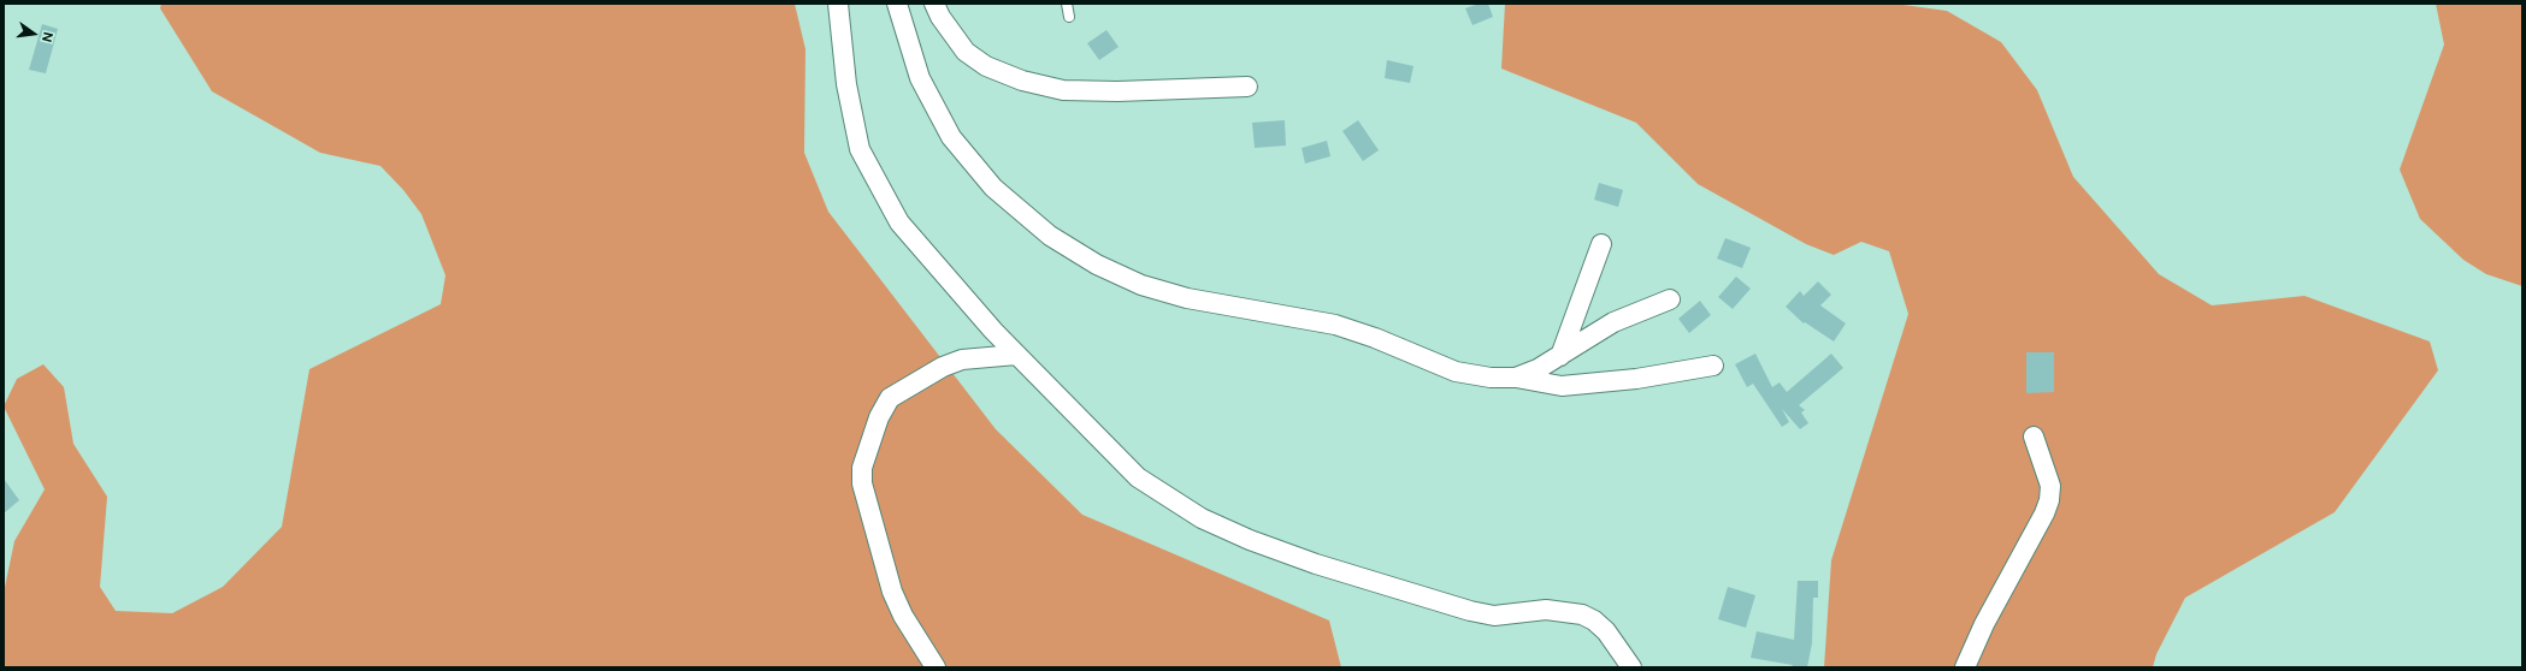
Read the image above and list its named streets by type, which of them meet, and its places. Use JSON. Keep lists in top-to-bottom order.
{
  "north": "right"
}
